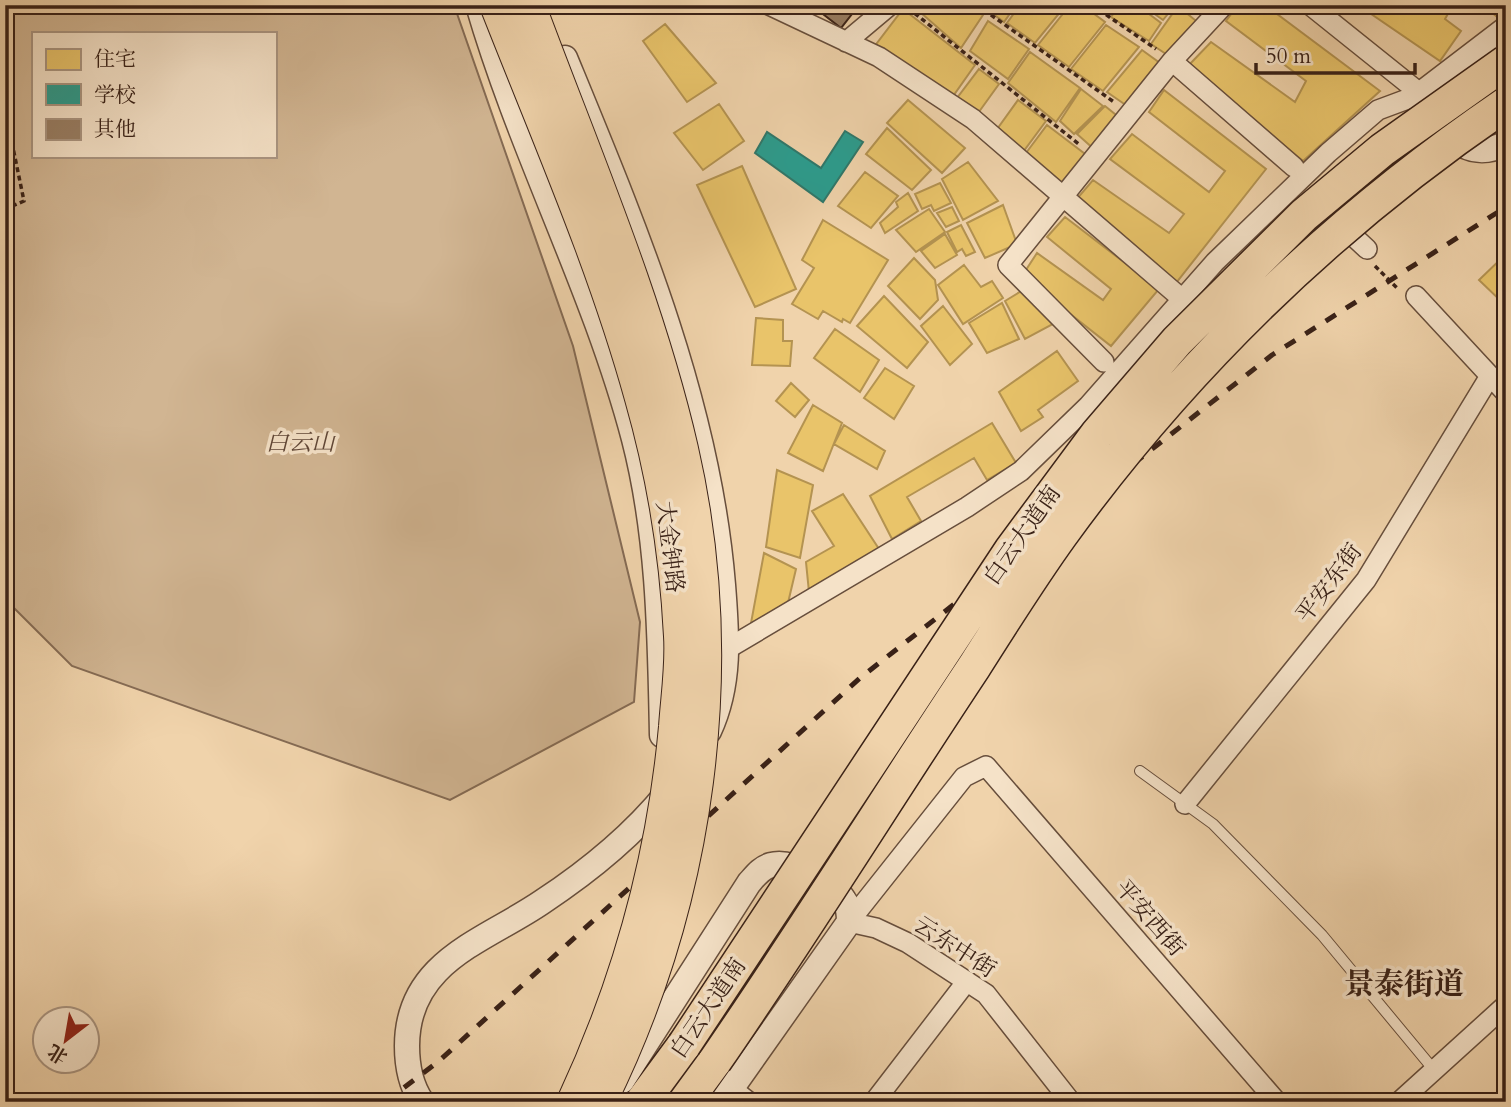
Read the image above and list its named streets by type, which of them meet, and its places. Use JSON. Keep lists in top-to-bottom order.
{
  "streets": {
    "highway": ["白云大道南"],
    "main road": ["大金钟路"],
    "street": ["平安东街", "平安西街", "云东中街"]
  },
  "crossings": [
    ["平安西街", "云东中街"]
  ],
  "districts": ["景泰街道"],
  "parks": ["白云山"],
  "legend": ["住宅", "学校", "其他"],
  "scale_bar": "50 m",
  "north": "bottom left"
}
